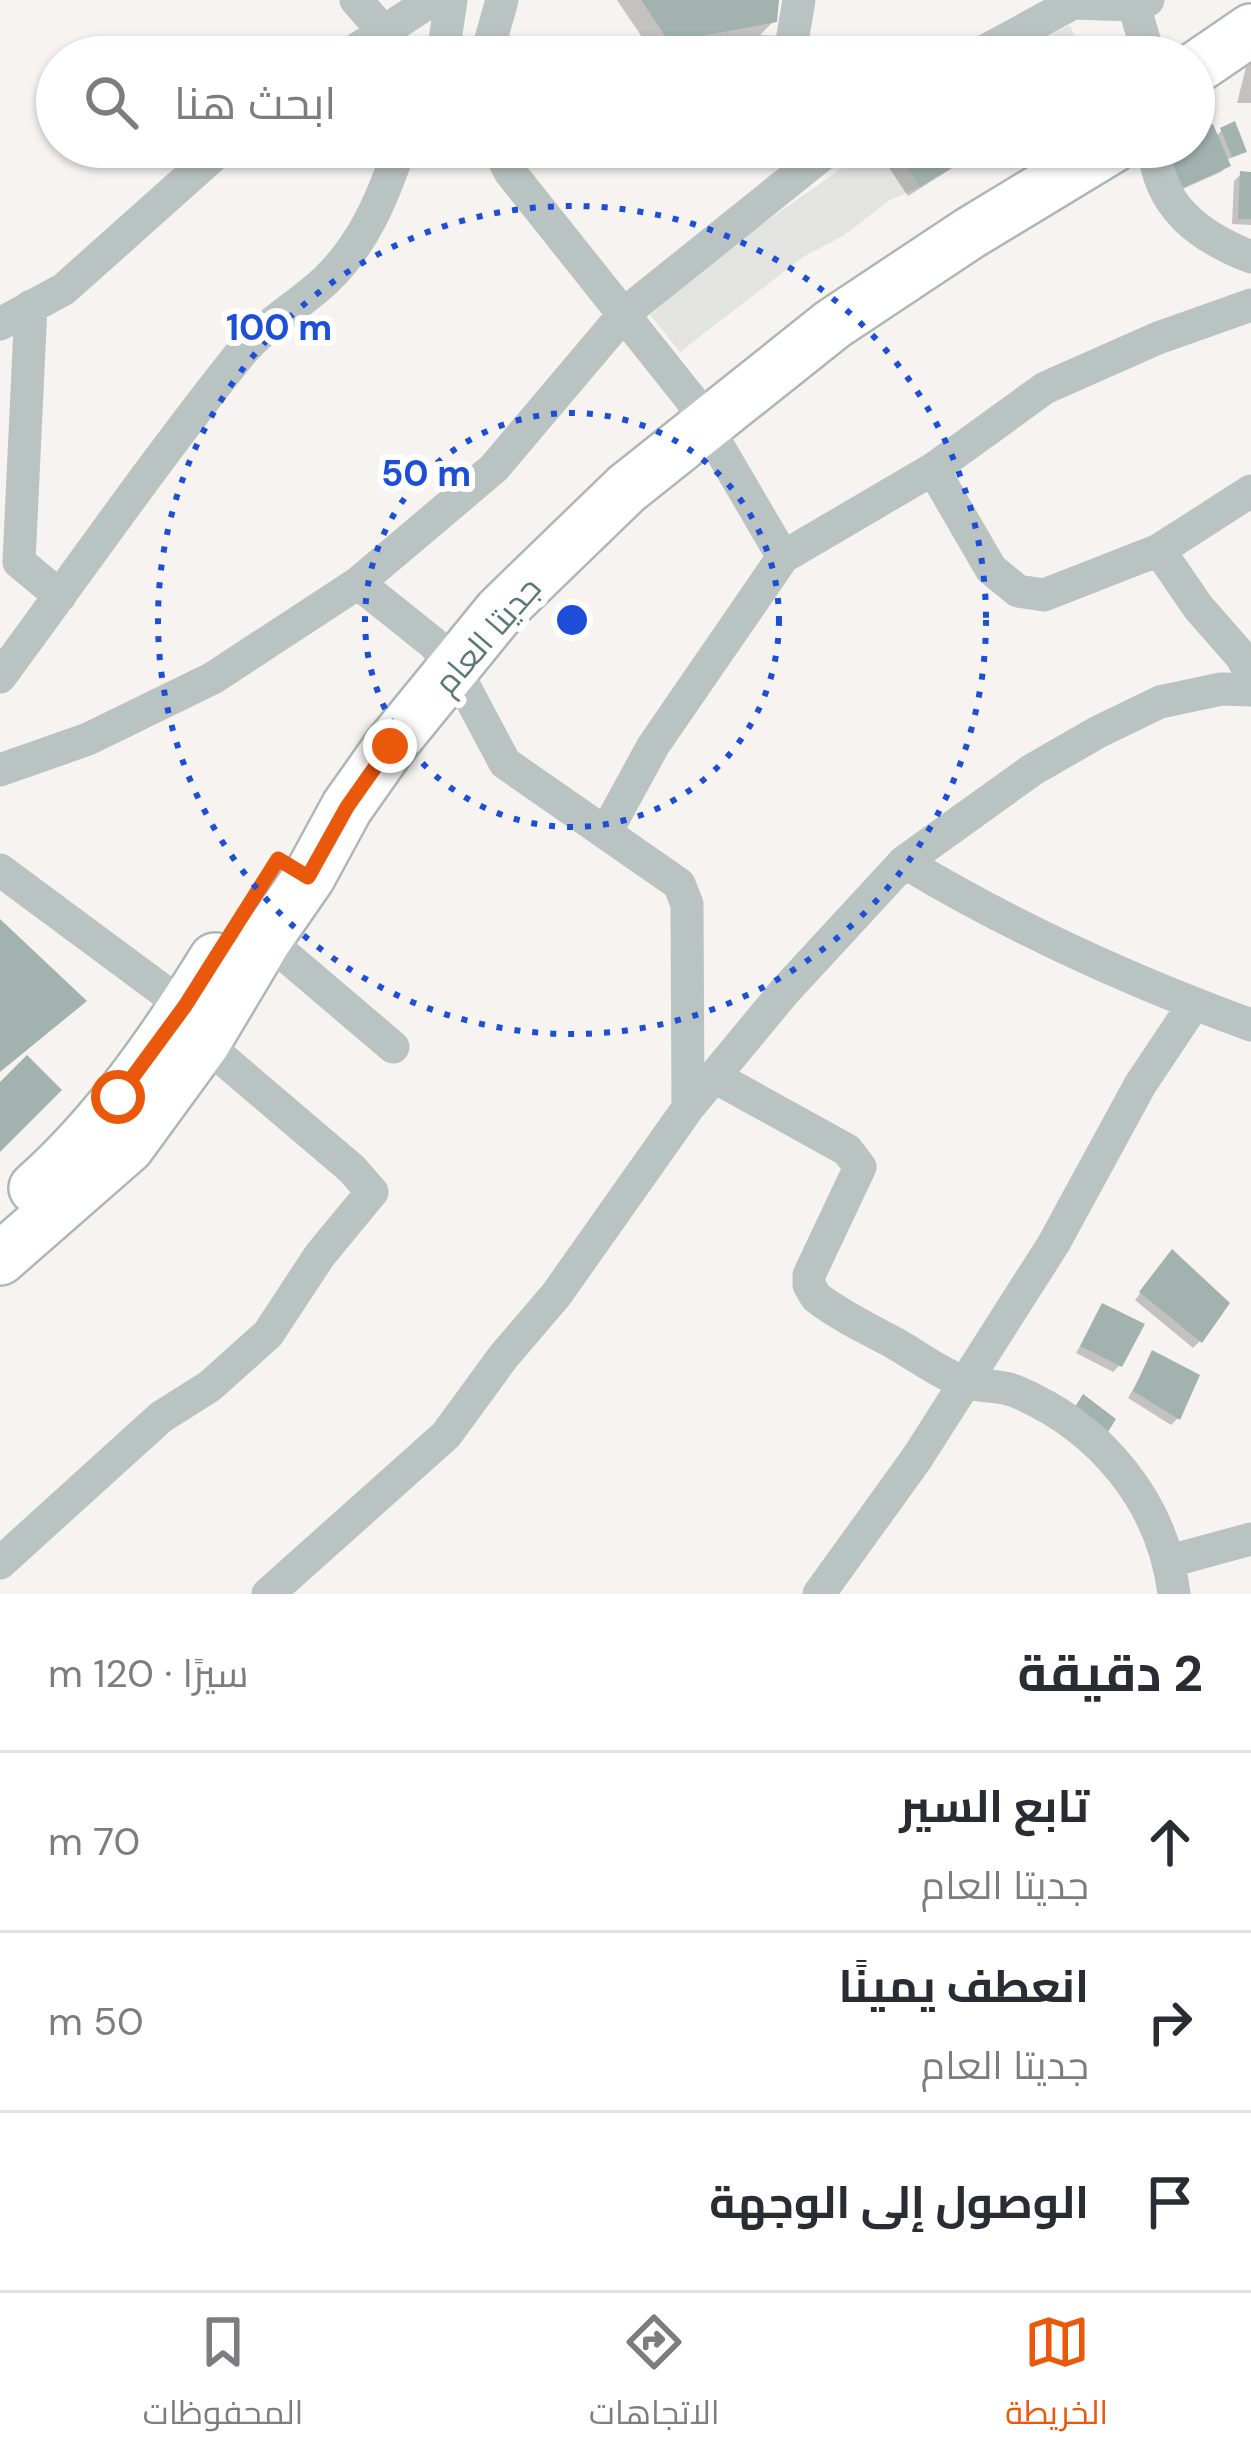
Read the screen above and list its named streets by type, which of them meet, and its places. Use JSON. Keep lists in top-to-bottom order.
{
  "streets": {
    "main road": ["جديتا العام"]
  },
  "page": {
    "search": "ابحث هنا",
    "heading": ["2 دقيقة", "سيرًا · 120 m"],
    "list": [
      ["تابع السير", "جديتا العام", "70 m"],
      ["انعطف يمينًا", "جديتا العام", "50 m"],
      "الوصول إلى الوجهة"
    ],
    "nav": ["الخريطة", "الاتجاهات", "المحفوظات"]
  },
  "rings": ["100 m", "50 m"]
}
